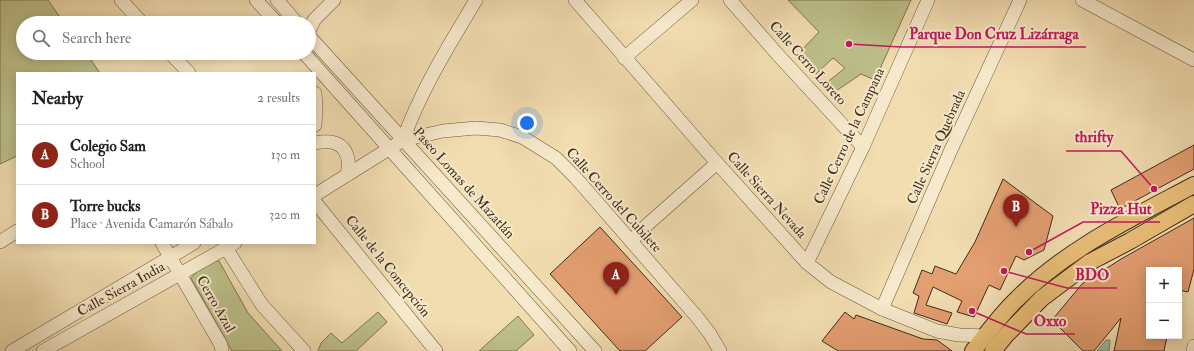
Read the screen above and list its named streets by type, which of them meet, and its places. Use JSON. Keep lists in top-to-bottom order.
{
  "streets": {
    "street": [
      "Calle Cerro Loreto",
      "Calle Cerro de la Campana",
      "Calle Sierra Quebrada",
      "Paseo Lomas de Mazatlán",
      "Calle Sierra Nevada",
      "Calle Cerro del Cubilete",
      "Calle de la Concepción",
      "Calle Sierra India",
      "Cerro Azul"
    ]
  },
  "crossings": [
    ["Calle Cerro Loreto", "Calle Cerro de la Campana"],
    ["Calle Cerro de la Campana", "Calle Sierra Nevada"],
    ["Calle Sierra Quebrada", "Calle Sierra Nevada"],
    ["Paseo Lomas de Mazatlán", "Calle Cerro del Cubilete"],
    ["Calle Sierra India", "Cerro Azul"]
  ],
  "places": [
    "Parque Don Cruz Lizárraga",
    "thrifty",
    "Pizza Hut",
    "BDO",
    "Oxxo"
  ],
  "page": {
    "search": "Search here",
    "heading": ["Nearby", "2 results"],
    "list": [
      {
        "mark": "A",
        "name": "Colegio Sam",
        "note": "School",
        "value": "130 m"
      },
      {
        "mark": "B",
        "name": "Torre bucks",
        "note": "Place · Avenida Camarón Sábalo",
        "value": "320 m"
      }
    ],
    "pins": ["B", "A"],
    "map_buttons": ["+", "−"]
  }
}
